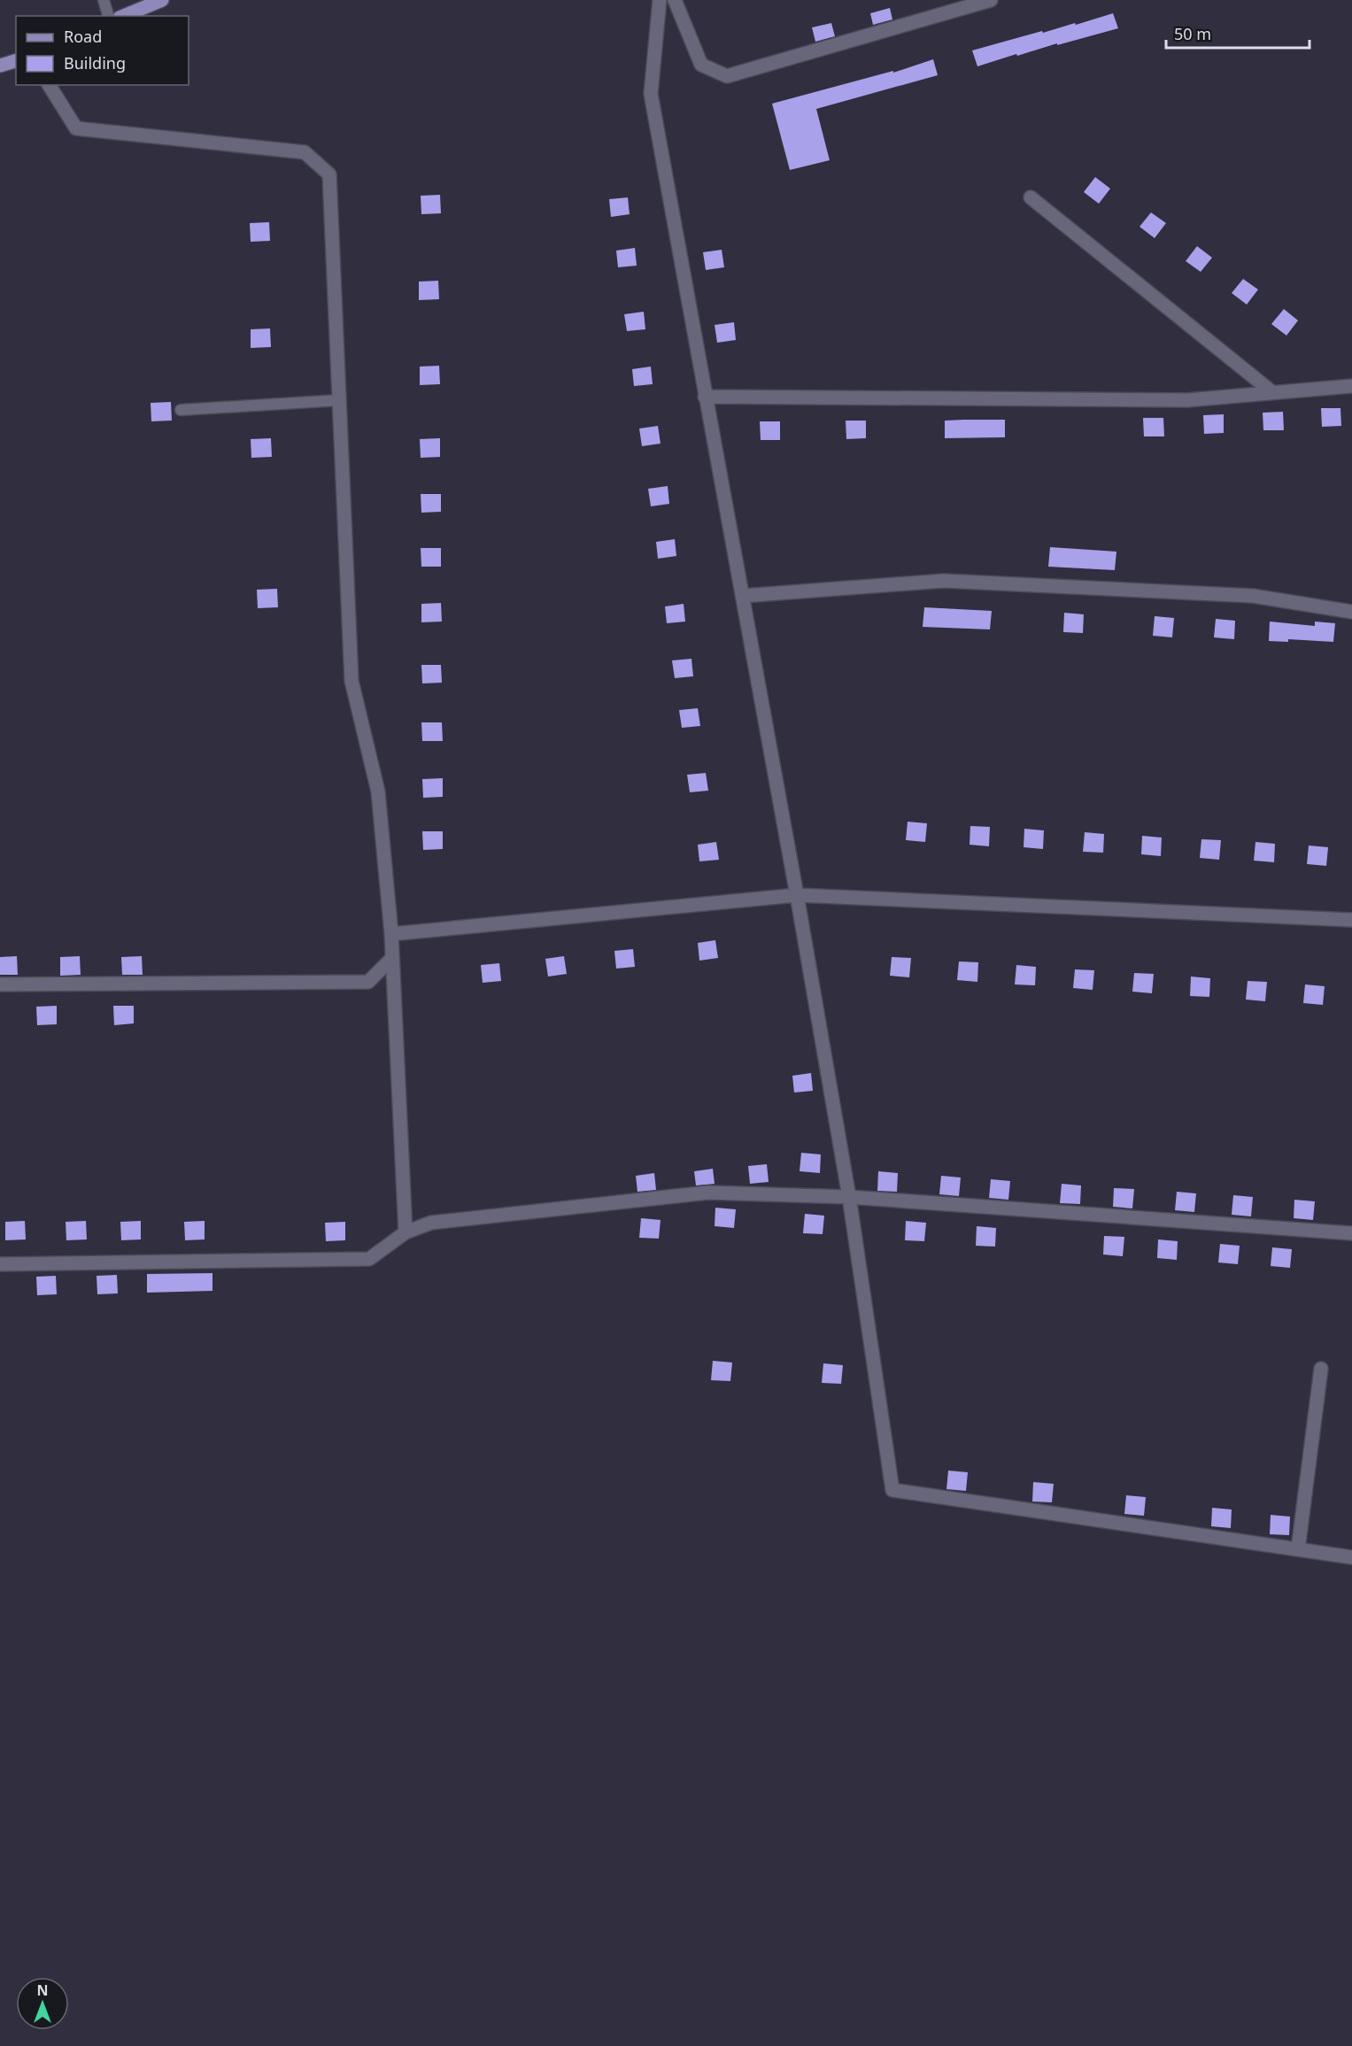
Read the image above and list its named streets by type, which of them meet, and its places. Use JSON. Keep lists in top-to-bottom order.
{
  "legend": ["Road", "Building"],
  "scale_bar": "50 m",
  "north": "top"
}
